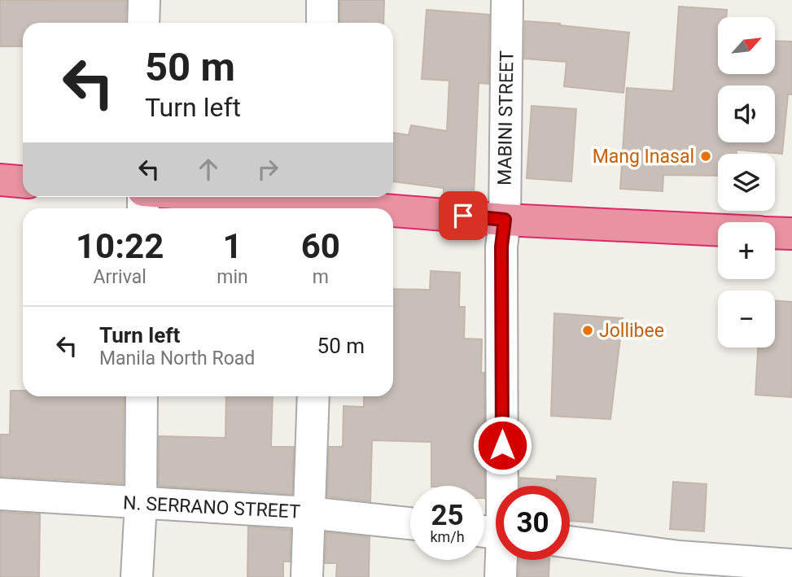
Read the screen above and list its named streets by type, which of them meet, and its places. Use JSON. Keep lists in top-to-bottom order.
{
  "streets": {
    "street": ["MABINI STREET", "N. SERRANO STREET"]
  },
  "places": ["Mang Inasal", "Jollibee"],
  "north": "top right",
  "page": {
    "map_buttons": ["+", "−"],
    "turn": ["50 m", "Turn left"],
    "eta": [
      "10:22",
      "Arrival",
      "1",
      "min",
      "60",
      "m"
    ],
    "list": [
      {
        "name": "Turn left",
        "note": "Manila North Road",
        "value": "50 m"
      }
    ],
    "speed": "25 km/h",
    "limit": "30"
  }
}
